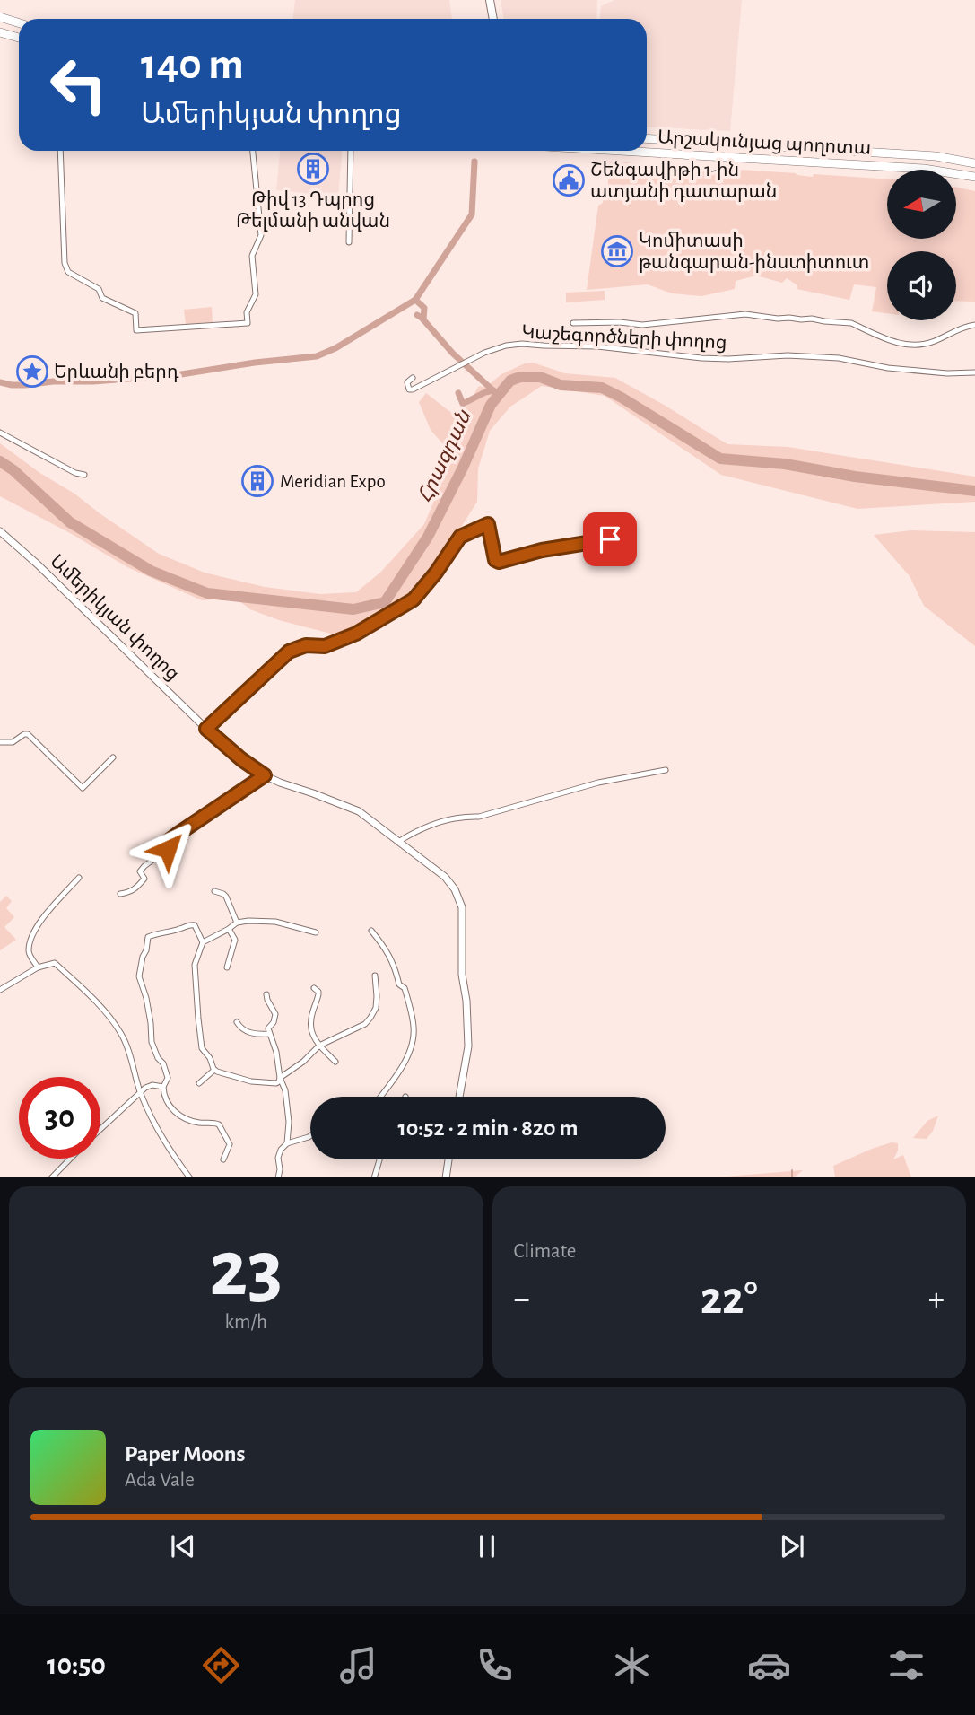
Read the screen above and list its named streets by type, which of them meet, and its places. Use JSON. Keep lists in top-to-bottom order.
{
  "streets": {
    "main road": ["Արշակունյաց պողոտա"],
    "street": ["Կաշեգործների փողոց", "Ամերիկյան փողոց"]
  },
  "water": ["Հրազդան"],
  "places": {
    "building": ["Թիվ 13 Դպրոց Թելմանի անվան", "Meridian Expo"],
    "public building": ["Շենգավիթի 1-ին ատյանի դատարան"],
    "museum": ["Կոմիտասի թանգարան-ինստիտուտ"],
    "place": ["Երևանի բերդ"]
  },
  "north": "left",
  "page": {
    "turn": ["140 m", "Ամերիկյան փողոց"],
    "limit": "30",
    "trip": "10:52 · 2 min · 820 m",
    "tile": [
      ["23", "km/h"],
      "Climate"
    ],
    "heat": ["−", "22°", "+"],
    "song": ["Paper Moons", "Ada Vale"],
    "tabs": "10:50"
  }
}
